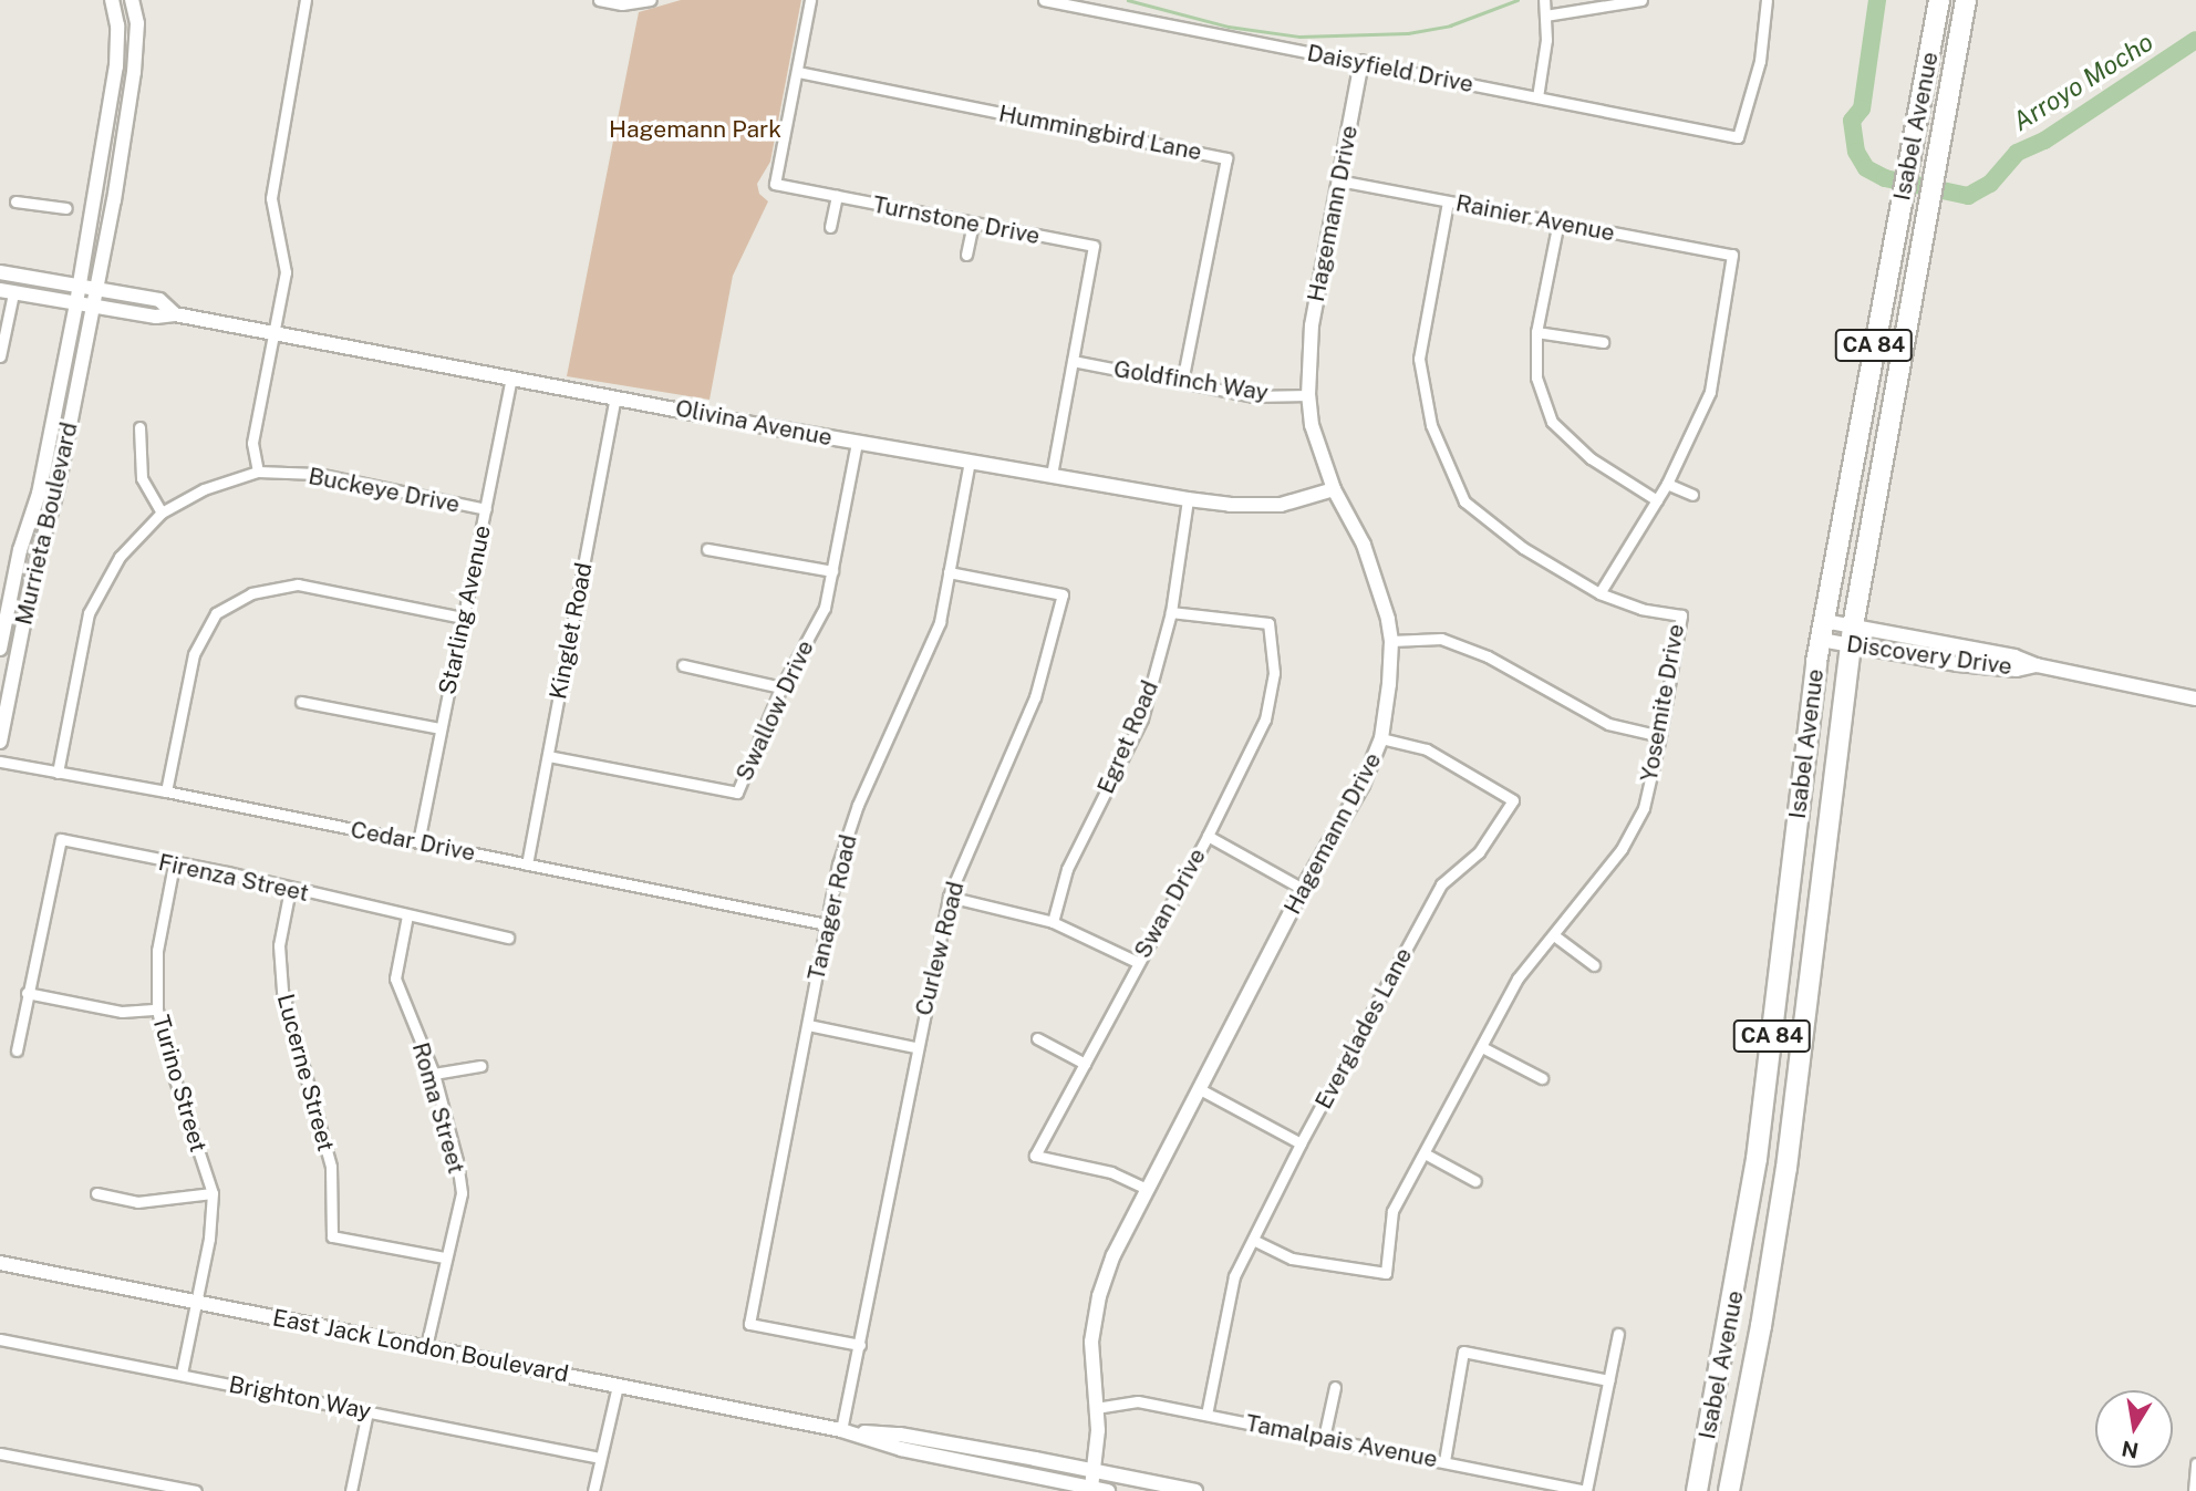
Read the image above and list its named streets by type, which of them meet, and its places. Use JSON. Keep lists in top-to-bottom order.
{
  "streets": {
    "highway": ["Isabel Avenue", "CA 84"],
    "street": [
      "Daisyfield Drive",
      "Hummingbird Lane",
      "Hagemann Drive",
      "Rainier Avenue",
      "Turnstone Drive",
      "Goldfinch Way",
      "Olivina Avenue",
      "Buckeye Drive",
      "Murrieta Boulevard",
      "Starling Avenue",
      "Kinglet Road",
      "Discovery Drive",
      "Yosemite Drive",
      "Swallow Drive",
      "Egret Road",
      "Cedar Drive",
      "Firenza Street",
      "Swan Drive",
      "Tanager Road",
      "Curlew Road",
      "Everglades Lane",
      "Lucerne Street",
      "Turino Street",
      "Roma Street",
      "East Jack London Boulevard",
      "Brighton Way",
      "Tamalpais Avenue"
    ]
  },
  "crossings": [
    ["Daisyfield Drive", "Hagemann Drive"],
    ["Isabel Avenue", "Discovery Drive"],
    ["Hummingbird Lane", "Turnstone Drive"],
    ["Hummingbird Lane", "Goldfinch Way"],
    ["Hagemann Drive", "Rainier Avenue"],
    ["Hagemann Drive", "Goldfinch Way"],
    ["Hagemann Drive", "Olivina Avenue"],
    ["Hagemann Drive", "Swan Drive"],
    ["Hagemann Drive", "Everglades Lane"],
    ["Hagemann Drive", "East Jack London Boulevard"],
    ["Hagemann Drive", "Tamalpais Avenue"],
    ["Rainier Avenue", "Yosemite Drive"],
    ["Turnstone Drive", "Goldfinch Way"],
    ["Turnstone Drive", "Olivina Avenue"],
    ["Olivina Avenue", "Murrieta Boulevard"],
    ["Olivina Avenue", "Starling Avenue"],
    ["Olivina Avenue", "Kinglet Road"],
    ["Olivina Avenue", "Swallow Drive"],
    ["Olivina Avenue", "Egret Road"],
    ["Olivina Avenue", "Tanager Road"],
    ["Buckeye Drive", "Starling Avenue"],
    ["Buckeye Drive", "Cedar Drive"],
    ["Starling Avenue", "Cedar Drive"],
    ["Kinglet Road", "Swallow Drive"],
    ["Kinglet Road", "Cedar Drive"],
    ["Yosemite Drive", "Everglades Lane"],
    ["Egret Road", "Swan Drive"],
    ["Cedar Drive", "Tanager Road"],
    ["Firenza Street", "Lucerne Street"],
    ["Firenza Street", "Turino Street"],
    ["Firenza Street", "Roma Street"],
    ["Tanager Road", "Curlew Road"],
    ["Curlew Road", "East Jack London Boulevard"],
    ["Everglades Lane", "Tamalpais Avenue"],
    ["Lucerne Street", "Roma Street"],
    ["Turino Street", "East Jack London Boulevard"],
    ["Turino Street", "Brighton Way"],
    ["Roma Street", "East Jack London Boulevard"]
  ],
  "water": ["Arroyo Mocho"],
  "parks": ["Hagemann Park"],
  "north": "bottom"
}
